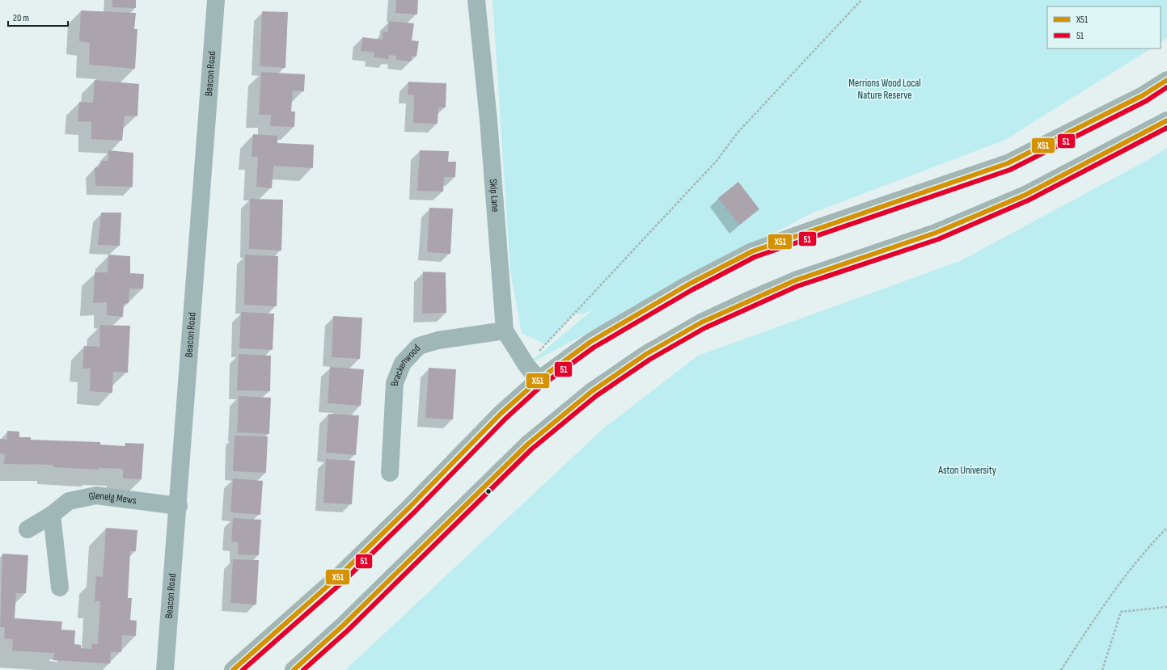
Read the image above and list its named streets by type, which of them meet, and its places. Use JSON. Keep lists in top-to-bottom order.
{
  "streets": {
    "street": [
      "Beacon Road",
      "Skip Lane",
      "Brackenwood",
      "Glenelg Mews"
    ]
  },
  "crossings": [
    ["Beacon Road", "Glenelg Mews"],
    ["Skip Lane", "Brackenwood"]
  ],
  "parks": ["Merrions Wood Local Nature Reserve", "Aston University"],
  "lines": ["transit line X51", "transit line 51"],
  "legend": ["X51", "51"],
  "scale_bar": "20 m"
}
